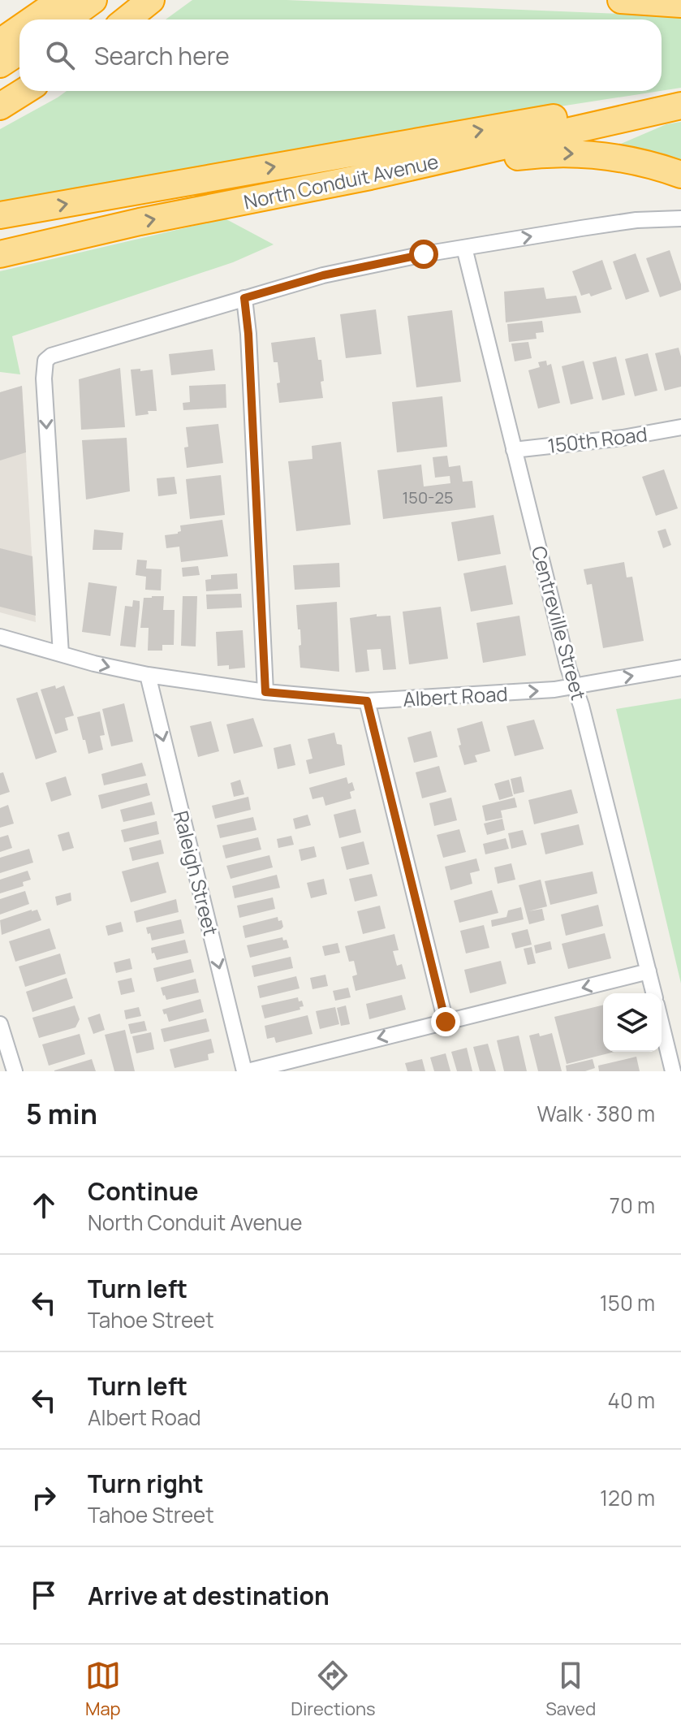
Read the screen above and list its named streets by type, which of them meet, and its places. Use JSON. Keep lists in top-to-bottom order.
{
  "streets": {
    "highway": ["North Conduit Avenue"],
    "street": [
      "150th Road",
      "Centreville Street",
      "Albert Road",
      "Raleigh Street"
    ]
  },
  "crossings": [
    ["150th Road", "Centreville Street"],
    ["Centreville Street", "Albert Road"],
    ["Albert Road", "Raleigh Street"]
  ],
  "one_way": ["Albert Road", "Raleigh Street"],
  "house_numbers": ["150-25"],
  "page": {
    "search": "Search here",
    "heading": ["5 min", "Walk · 380 m"],
    "list": [
      ["Continue", "North Conduit Avenue", "70 m"],
      ["Turn left", "Tahoe Street", "150 m"],
      ["Turn left", "Albert Road", "40 m"],
      ["Turn right", "Tahoe Street", "120 m"],
      "Arrive at destination"
    ],
    "nav": ["Map", "Directions", "Saved"]
  }
}
